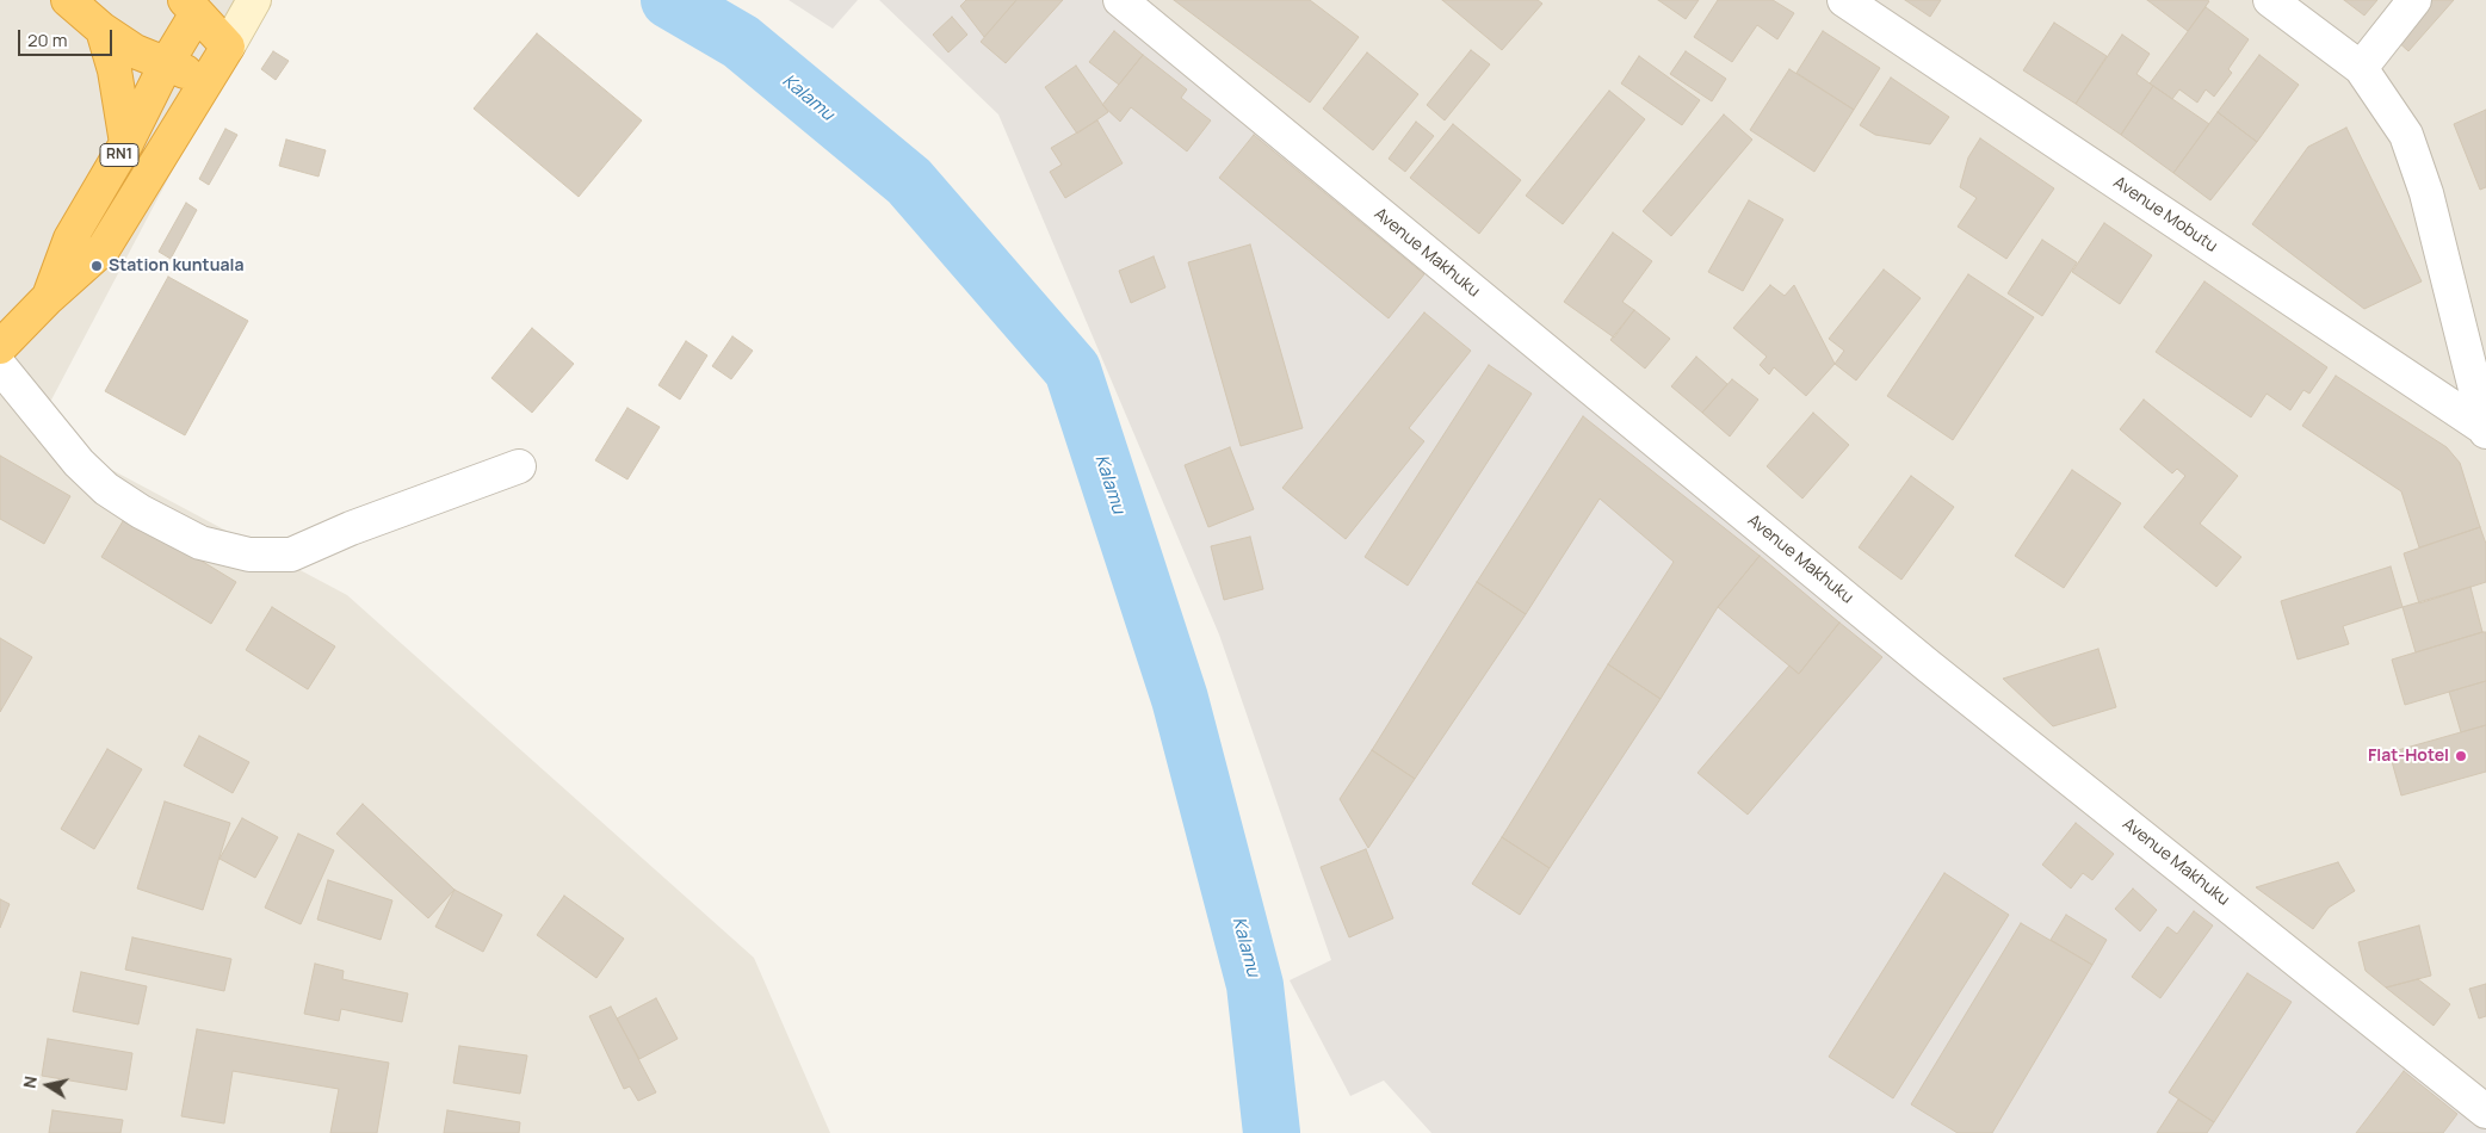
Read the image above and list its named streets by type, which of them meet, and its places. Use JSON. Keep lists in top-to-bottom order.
{
  "streets": {
    "highway": ["RN1"],
    "street": ["Avenue Mobutu", "Avenue Makhuku"]
  },
  "water": ["Kalamu"],
  "places": ["Station kuntuala", "Flat-Hotel"],
  "scale_bar": "20 m",
  "north": "left"
}
